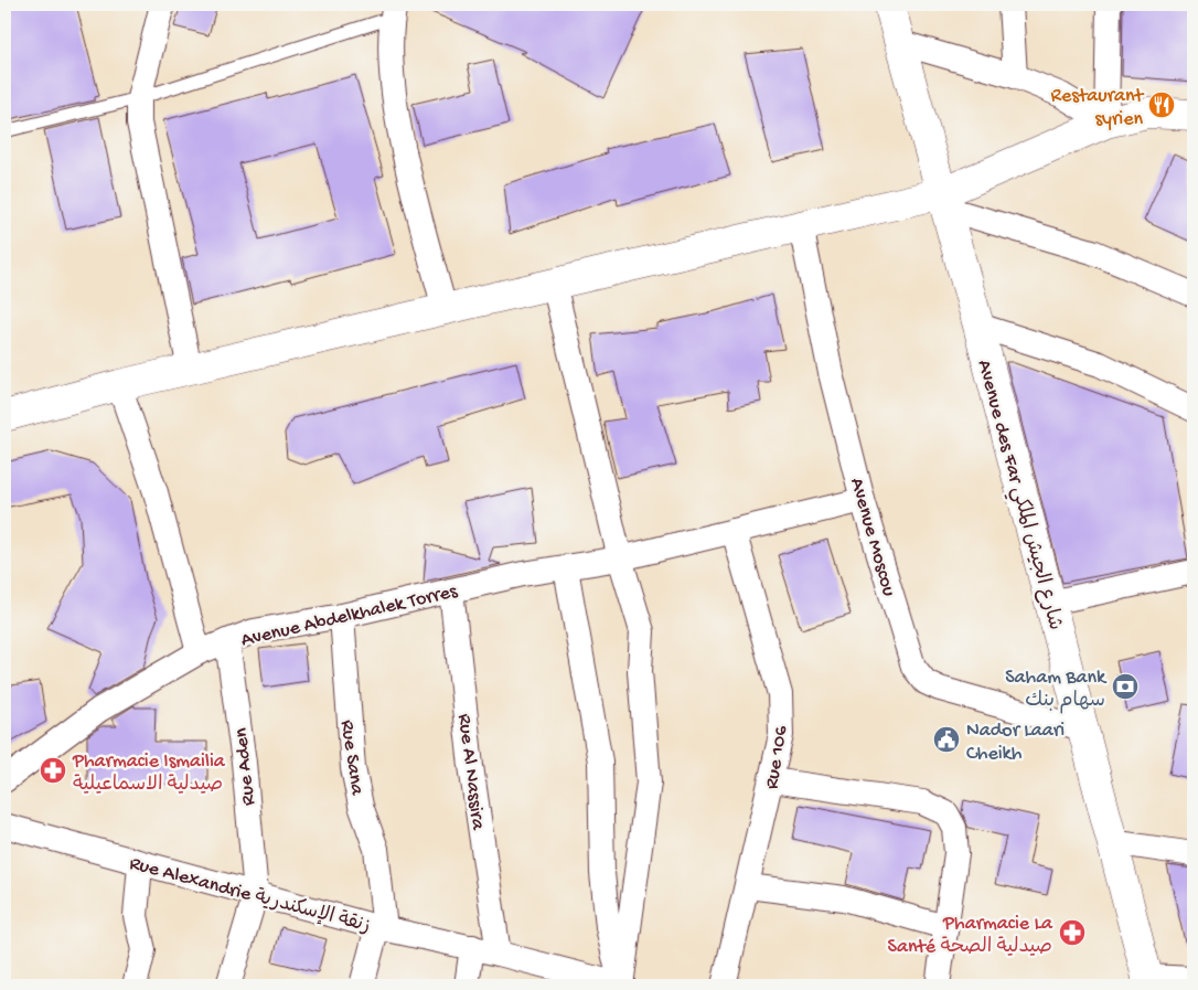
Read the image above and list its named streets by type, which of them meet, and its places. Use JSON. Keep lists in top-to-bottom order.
{
  "streets": {
    "street": [
      "Avenue des Far شارع الجيش الملكي",
      "Avenue Moscou",
      "Avenue Abdelkhalek Torres",
      "Rue Sana",
      "Rue 106",
      "Rue Aden",
      "Rue Al Nassira",
      "Rue Alexandrie زنقة الإسكندرية"
    ]
  },
  "crossings": [
    ["Avenue des Far شارع الجيش الملكي", "Avenue Moscou"],
    ["Avenue Moscou", "Avenue Abdelkhalek Torres"],
    ["Avenue Abdelkhalek Torres", "Rue Sana"],
    ["Avenue Abdelkhalek Torres", "Rue 106"],
    ["Avenue Abdelkhalek Torres", "Rue Aden"],
    ["Avenue Abdelkhalek Torres", "Rue Al Nassira"],
    ["Rue Sana", "Rue Alexandrie زنقة الإسكندرية"],
    ["Rue Aden", "Rue Alexandrie زنقة الإسكندرية"],
    ["Rue Al Nassira", "Rue Alexandrie زنقة الإسكندرية"]
  ],
  "places": {
    "restaurant": ["Restaurant syrien"],
    "bank": ["Saham Bank سهام بنك"],
    "public building": ["Nador Laari Cheikh"],
    "pharmacy": ["Pharmacie Ismailia صيدلية الاسماعيلية", "Pharmacie La Santé صيدلية الصحة"]
  }
}
